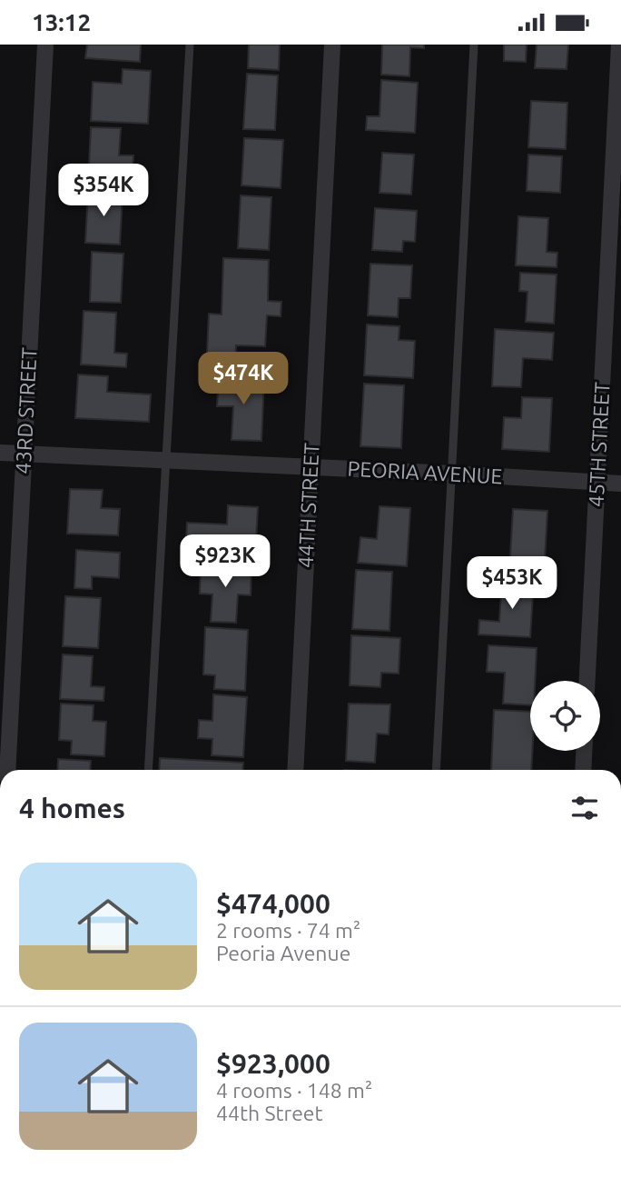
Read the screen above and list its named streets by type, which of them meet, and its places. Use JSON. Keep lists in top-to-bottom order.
{
  "streets": {
    "street": [
      "43RD STREET",
      "45TH STREET",
      "PEORIA AVENUE",
      "44TH STREET"
    ]
  },
  "crossings": [
    ["43RD STREET", "PEORIA AVENUE"],
    ["45TH STREET", "PEORIA AVENUE"],
    ["PEORIA AVENUE", "44TH STREET"]
  ],
  "page": {
    "status": "13:12",
    "price": [
      "$354K",
      "$474K",
      "$923K",
      "$453K"
    ],
    "heading": "4 homes",
    "list": [
      {
        "name": "$474,000",
        "note": "2 rooms · 74 m² · Peoria Avenue"
      },
      {
        "name": "$923,000",
        "note": "4 rooms · 148 m² · 44th Street"
      }
    ]
  }
}
